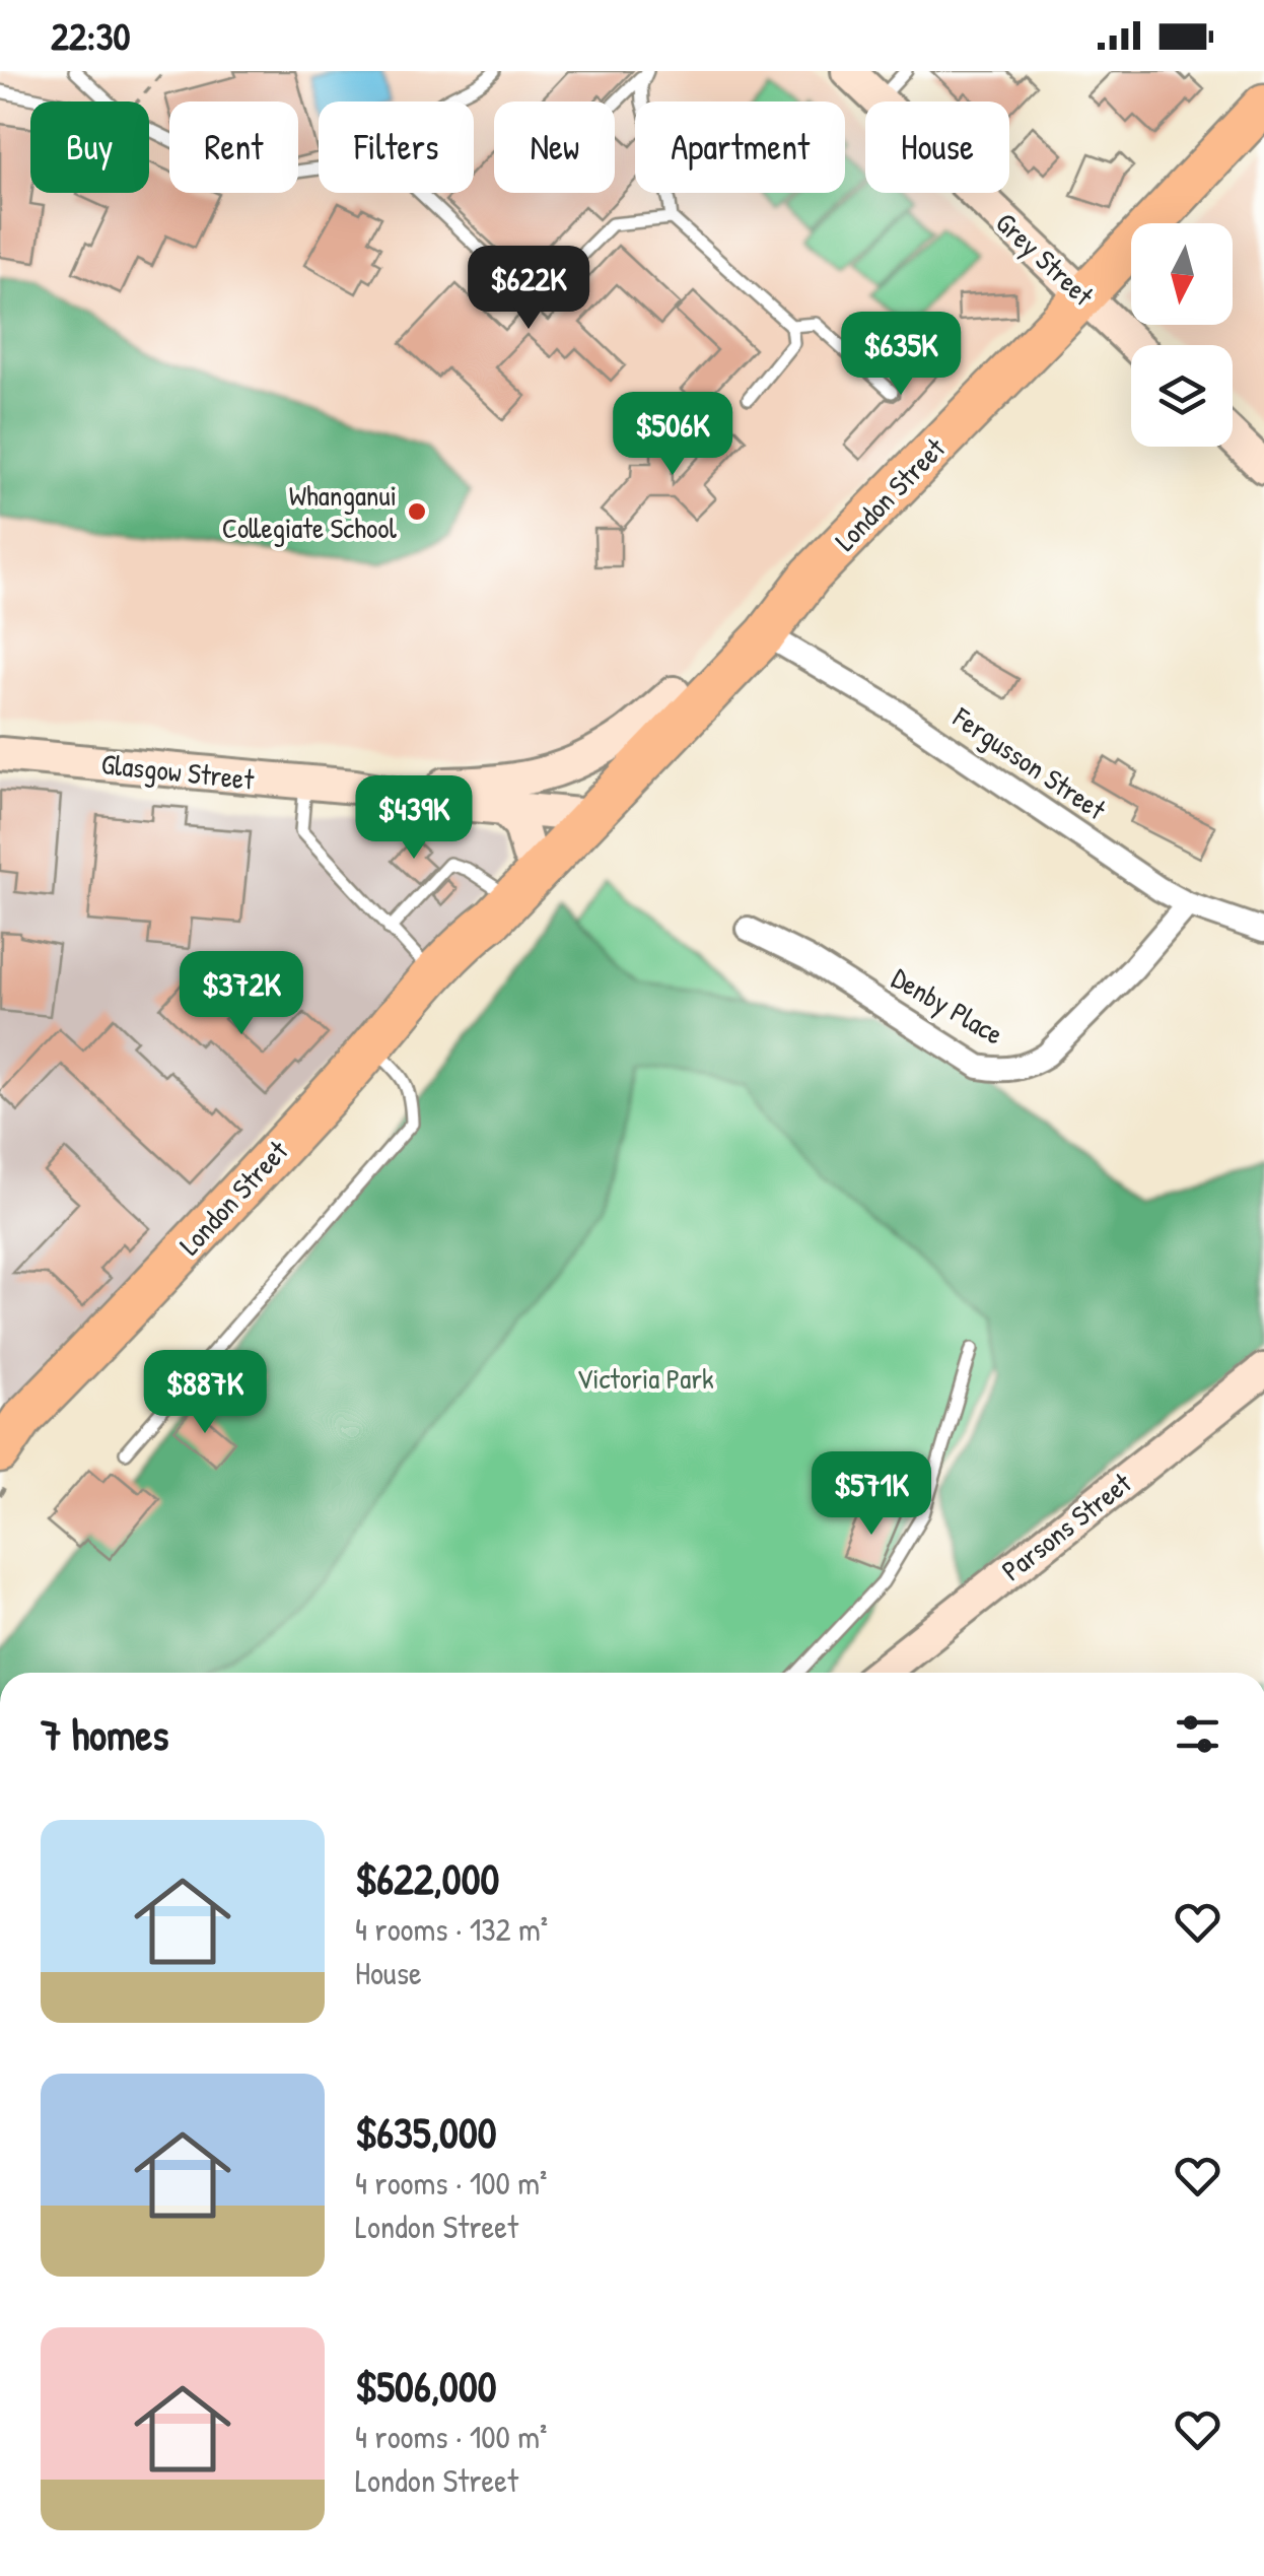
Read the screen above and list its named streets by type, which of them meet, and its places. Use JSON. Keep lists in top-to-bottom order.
{
  "streets": {
    "highway": ["London Street"],
    "main road": ["Grey Street", "Glasgow Street", "Parsons Street"],
    "street": ["Fergusson Street", "Denby Place"]
  },
  "crossings": [
    ["Grey Street", "London Street"],
    ["London Street", "Fergusson Street"],
    ["London Street", "Glasgow Street"],
    ["Fergusson Street", "Denby Place"]
  ],
  "parks": ["Victoria Park"],
  "places": ["Whanganui Collegiate School"],
  "north": "bottom",
  "page": {
    "status": "22:30",
    "chip": [
      "Buy",
      "Rent",
      "Filters",
      "New",
      "Apartment",
      "House"
    ],
    "price": [
      "$622K",
      "$635K",
      "$506K",
      "$439K",
      "$372K",
      "$887K",
      "$571K"
    ],
    "heading": "7 homes",
    "list": [
      {
        "name": "$622,000",
        "note": "4 rooms · 132 m² · House"
      },
      {
        "name": "$635,000",
        "note": "4 rooms · 100 m² · London Street"
      },
      {
        "name": "$506,000",
        "note": "4 rooms · 100 m² · London Street"
      }
    ]
  }
}
